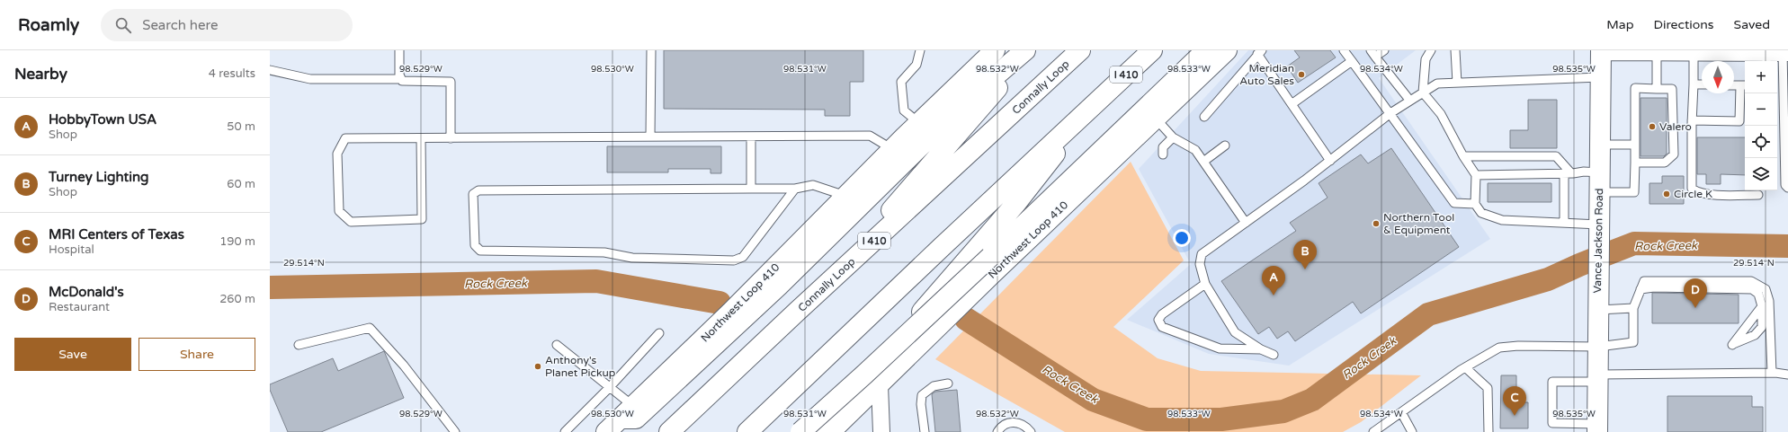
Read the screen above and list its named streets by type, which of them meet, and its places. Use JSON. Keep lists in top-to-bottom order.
{
  "streets": {
    "main road": [
      "I 410",
      "Connally Loop",
      "Northwest Loop 410",
      "Vance Jackson Road"
    ]
  },
  "water": ["Rock Creek"],
  "places": [
    "Meridian Auto Sales",
    "Valero",
    "Circle K",
    "Northern Tool & Equipment",
    "Anthony's Planet Pickup"
  ],
  "north": "bottom",
  "page": {
    "header": "Roamly",
    "search": "Search here",
    "nav": ["Map", "Directions", "Saved"],
    "heading": ["Nearby", "4 results"],
    "map_buttons": ["+", "−"],
    "list": [
      {
        "mark": "A",
        "name": "HobbyTown USA",
        "note": "Shop",
        "value": "50 m"
      },
      {
        "mark": "B",
        "name": "Turney Lighting",
        "note": "Shop",
        "value": "60 m"
      },
      {
        "mark": "C",
        "name": "MRI Centers of Texas",
        "note": "Hospital",
        "value": "190 m"
      },
      {
        "mark": "D",
        "name": "McDonald's",
        "note": "Restaurant",
        "value": "260 m"
      }
    ],
    "pins": [
      "B",
      "A",
      "D",
      "C"
    ],
    "buttons": ["Save", "Share"]
  },
  "coordinates": [
    "98.529°W",
    "98.530°W",
    "98.531°W",
    "98.532°W",
    "98.533°W",
    "98.534°W",
    "98.535°W",
    "29.514°N"
  ]
}
